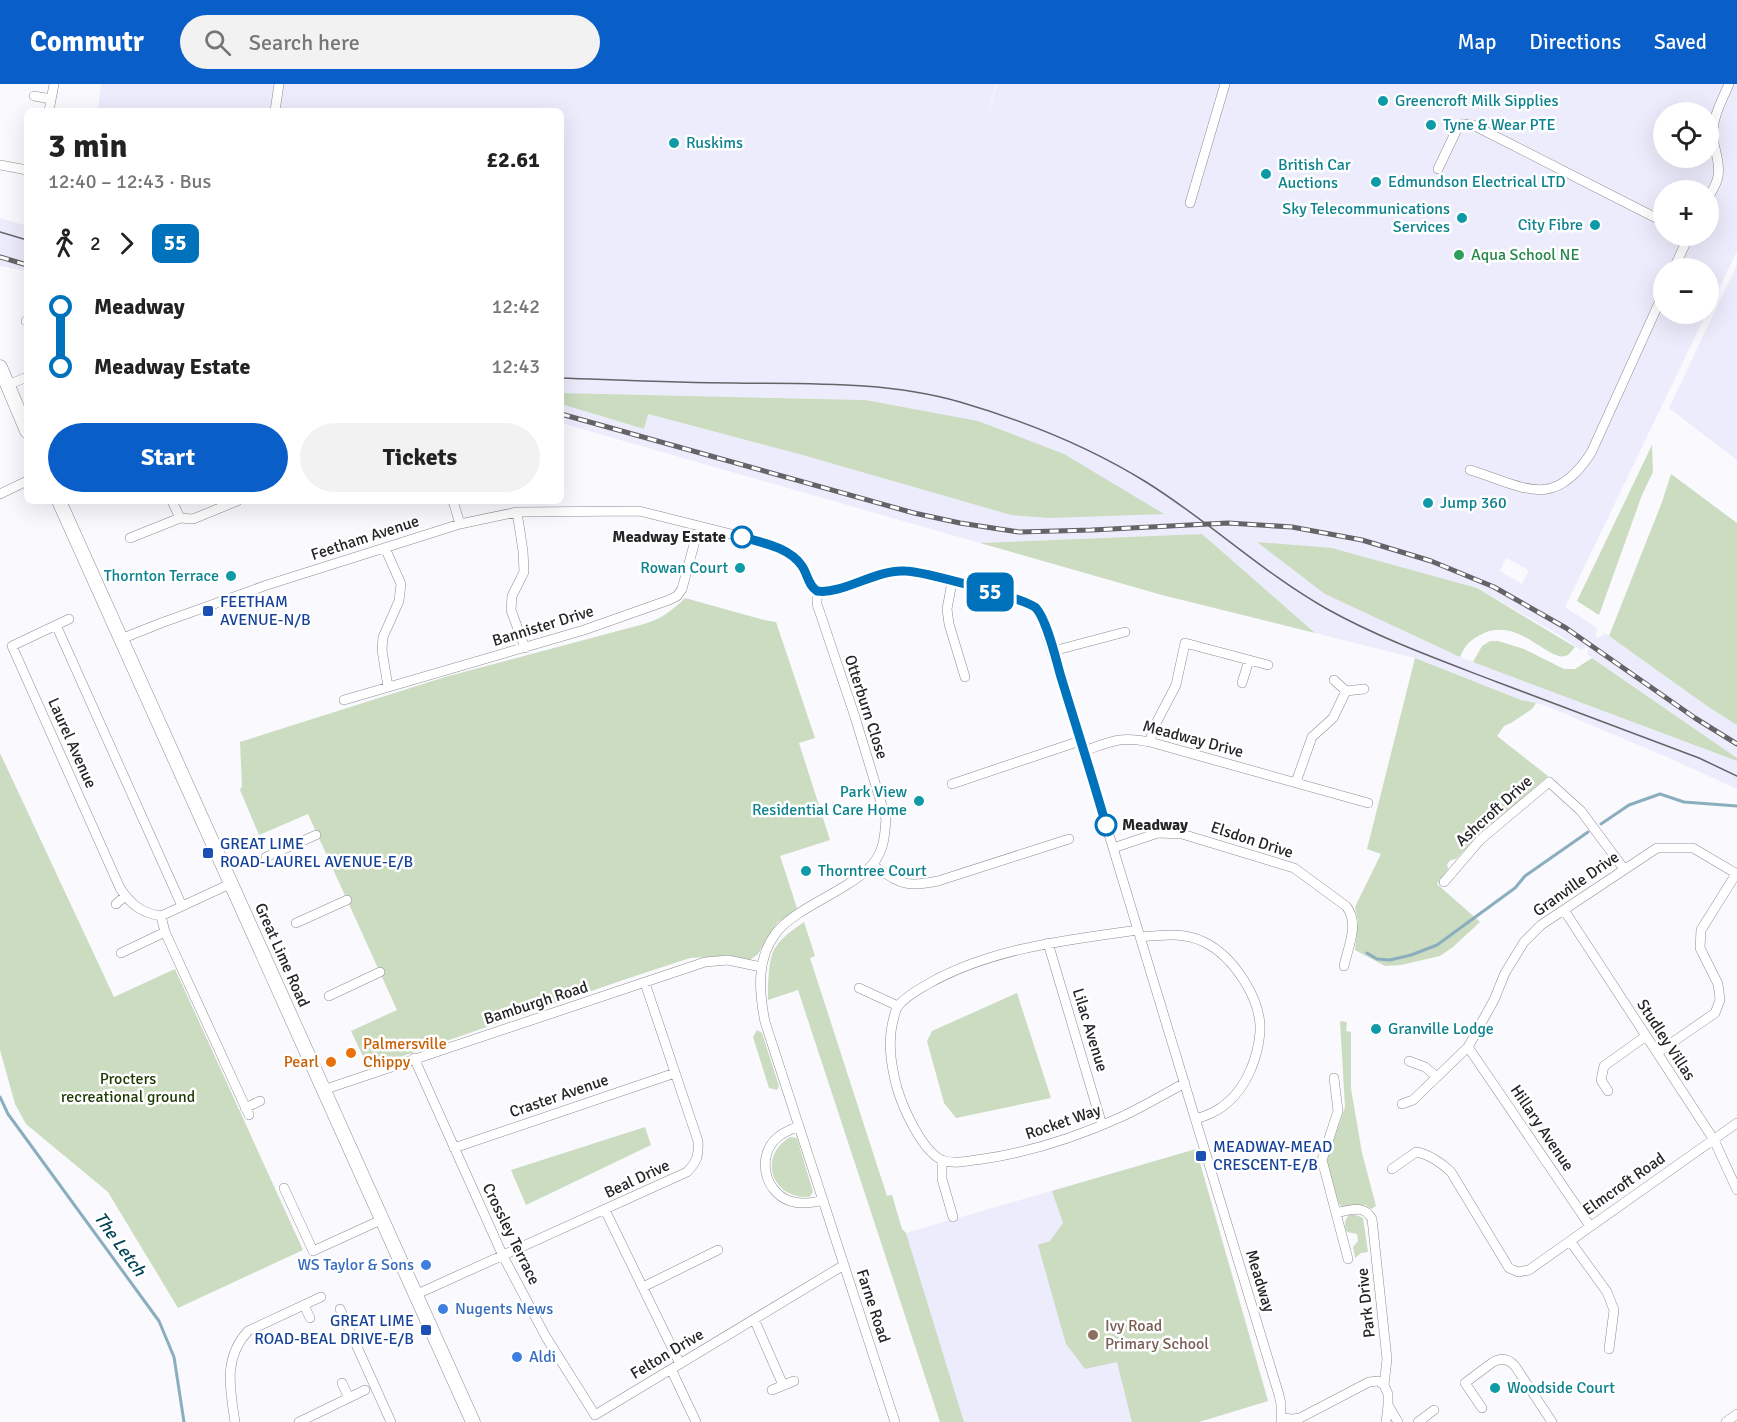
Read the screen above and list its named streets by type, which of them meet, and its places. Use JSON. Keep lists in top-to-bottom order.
{
  "streets": {
    "main road": ["Great Lime Road"],
    "street": [
      "Feetham Avenue",
      "Bannister Drive",
      "Otterburn Close",
      "Meadway Drive",
      "Laurel Avenue",
      "Ashcroft Drive",
      "Elsdon Drive",
      "Granville Drive",
      "Bamburgh Road",
      "Lilac Avenue",
      "Studley Villas",
      "Craster Avenue",
      "Rocket Way",
      "Hillary Avenue",
      "Beal Drive",
      "Elmcroft Road",
      "Crossley Terrace",
      "Meadway",
      "Park Drive",
      "Farne Road",
      "Felton Drive"
    ]
  },
  "crossings": [
    ["Feetham Avenue", "Bannister Drive"],
    ["Feetham Avenue", "Otterburn Close"],
    ["Feetham Avenue", "Great Lime Road"],
    ["Feetham Avenue", "Meadway"],
    ["Otterburn Close", "Bamburgh Road"],
    ["Otterburn Close", "Meadway"],
    ["Otterburn Close", "Farne Road"],
    ["Meadway Drive", "Meadway"],
    ["Ashcroft Drive", "Granville Drive"],
    ["Elsdon Drive", "Meadway"],
    ["Granville Drive", "Studley Villas"],
    ["Granville Drive", "Hillary Avenue"],
    ["Great Lime Road", "Bamburgh Road"],
    ["Great Lime Road", "Beal Drive"],
    ["Bamburgh Road", "Beal Drive"],
    ["Bamburgh Road", "Crossley Terrace"],
    ["Bamburgh Road", "Farne Road"],
    ["Lilac Avenue", "Rocket Way"],
    ["Studley Villas", "Elmcroft Road"],
    ["Craster Avenue", "Beal Drive"],
    ["Craster Avenue", "Crossley Terrace"],
    ["Rocket Way", "Meadway"],
    ["Hillary Avenue", "Elmcroft Road"],
    ["Beal Drive", "Crossley Terrace"],
    ["Crossley Terrace", "Felton Drive"],
    ["Farne Road", "Felton Drive"]
  ],
  "water": ["The Letch"],
  "parks": ["Procters recreational ground"],
  "places": {
    "other": [
      "Greencroft Milk Sipplies",
      "Tyne & Wear PTE",
      "Ruskims",
      "British Car Auctions",
      "Edmundson Electrical LTD",
      "Sky Telecommunications Services",
      "City Fibre",
      "Aqua School NE",
      "Jump 360",
      "Meadway Estate",
      "Rowan Court",
      "Thornton Terrace",
      "Park View Residential Care Home",
      "Meadway",
      "Thorntree Court",
      "Granville Lodge",
      "Palmersville Chippy",
      "Pearl",
      "WS Taylor & Sons",
      "Nugents News",
      "Ivy Road Primary School",
      "Aldi",
      "Woodside Court"
    ],
    "transit": [
      "FEETHAM AVENUE-N/B",
      "GREAT LIME ROAD-LAUREL AVENUE-E/B",
      "MEADWAY-MEAD CRESCENT-E/B",
      "GREAT LIME ROAD-BEAL DRIVE-E/B"
    ]
  },
  "lines": ["bus line 55"],
  "page": {
    "header": "Commutr",
    "search": "Search here",
    "nav": ["Map", "Directions", "Saved"],
    "on_map": "55",
    "map_buttons": ["+", "−"],
    "heading": ["3 min", "12:40 – 12:43 · Bus", "£2.61"],
    "legs": ["2", "55"],
    "list": [
      {
        "name": "Meadway",
        "value": "12:42"
      },
      {
        "name": "Meadway Estate",
        "value": "12:43"
      }
    ],
    "buttons": ["Start", "Tickets"]
  }
}
